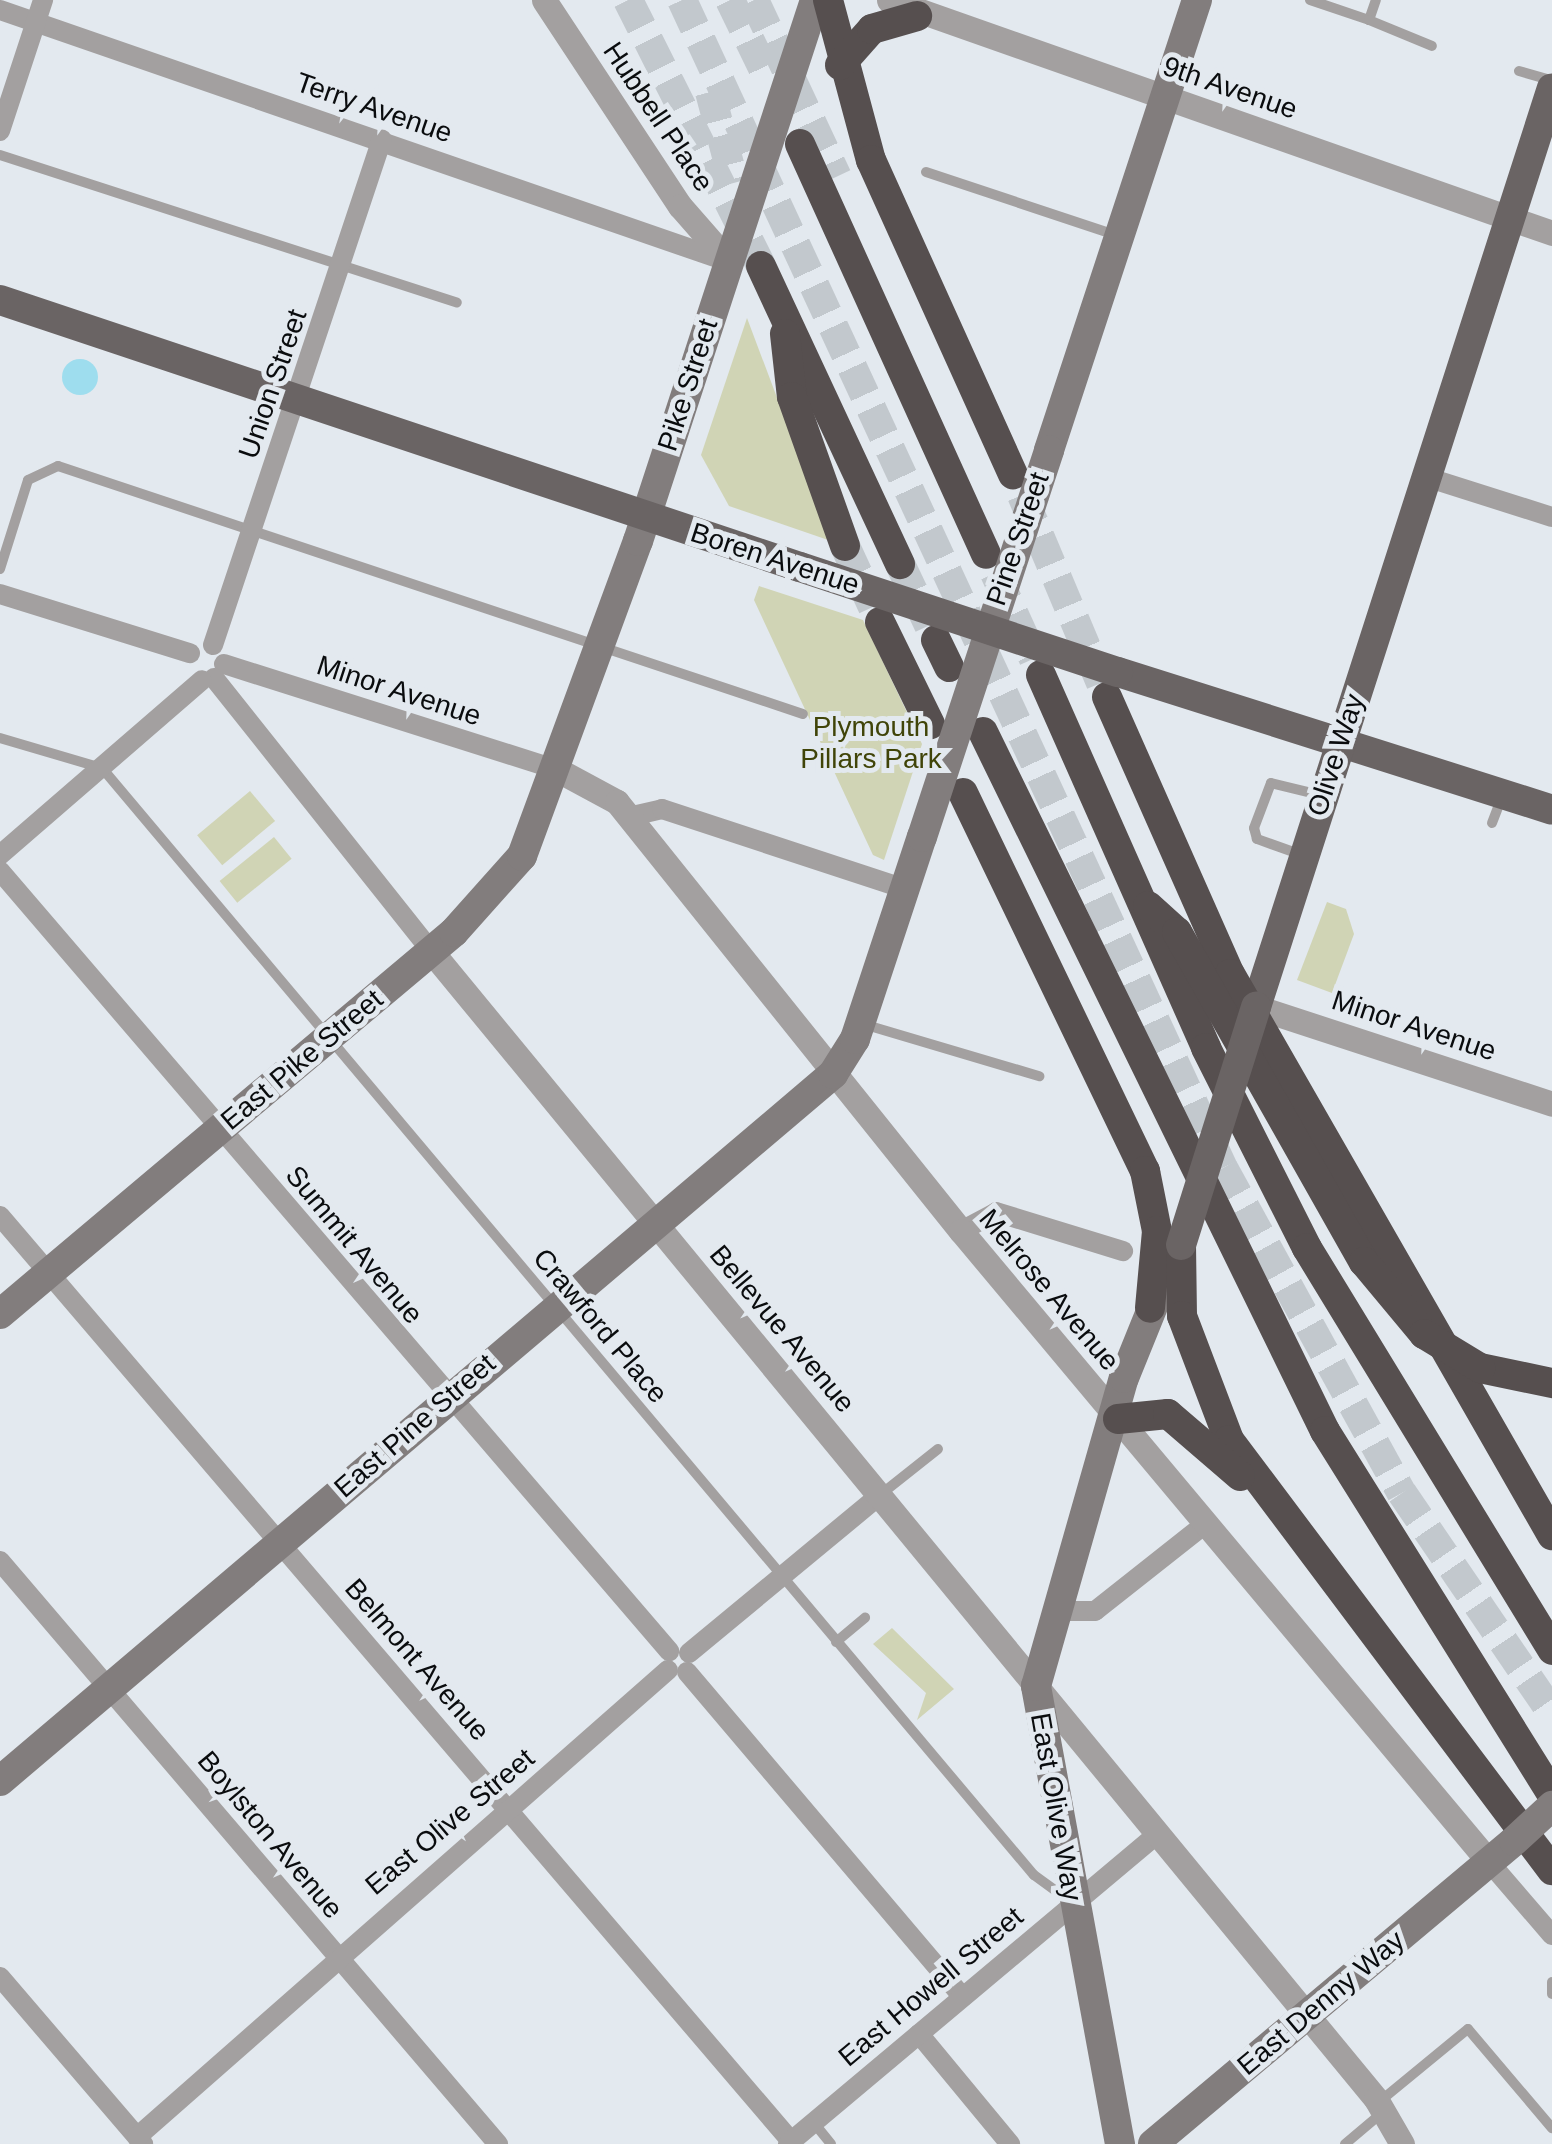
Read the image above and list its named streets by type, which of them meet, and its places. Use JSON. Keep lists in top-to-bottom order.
{
  "streets": {
    "main road": [
      "Pike Street",
      "Pine Street",
      "Boren Avenue",
      "Olive Way",
      "East Pike Street",
      "East Pine Street",
      "East Olive Way",
      "East Denny Way"
    ],
    "street": [
      "9th Avenue",
      "Terry Avenue",
      "Hubbell Place",
      "Union Street",
      "Minor Avenue",
      "Summit Avenue",
      "Melrose Avenue",
      "Bellevue Avenue",
      "Belmont Avenue",
      "East Olive Street",
      "Boylston Avenue",
      "East Howell Street"
    ],
    "lane": ["Crawford Place"]
  },
  "crossings": [
    ["9th Avenue", "Pine Street"],
    ["9th Avenue", "Olive Way"],
    ["Terry Avenue", "Hubbell Place"],
    ["Terry Avenue", "Union Street"],
    ["Terry Avenue", "Pike Street"],
    ["Hubbell Place", "Pike Street"],
    ["Union Street", "Boren Avenue"],
    ["Pike Street", "Boren Avenue"],
    ["Pike Street", "Minor Avenue"],
    ["Pike Street", "East Pike Street"],
    ["Pike Street", "Melrose Avenue"],
    ["Pine Street", "Boren Avenue"],
    ["Pine Street", "Melrose Avenue"],
    ["Pine Street", "East Pine Street"],
    ["Boren Avenue", "Olive Way"],
    ["Minor Avenue", "Olive Way"],
    ["Minor Avenue", "East Pike Street"],
    ["Minor Avenue", "Melrose Avenue"],
    ["Minor Avenue", "Bellevue Avenue"],
    ["Olive Way", "Melrose Avenue"],
    ["Olive Way", "East Olive Way"],
    ["East Pike Street", "Summit Avenue"],
    ["East Pike Street", "Melrose Avenue"],
    ["East Pike Street", "Crawford Place"],
    ["East Pike Street", "Bellevue Avenue"],
    ["East Pike Street", "Belmont Avenue"],
    ["Summit Avenue", "East Pine Street"],
    ["Summit Avenue", "East Olive Street"],
    ["Summit Avenue", "East Howell Street"],
    ["Melrose Avenue", "East Pine Street"],
    ["Melrose Avenue", "East Olive Way"],
    ["Melrose Avenue", "East Denny Way"],
    ["Crawford Place", "East Pine Street"],
    ["Crawford Place", "East Olive Way"],
    ["Crawford Place", "East Olive Street"],
    ["Crawford Place", "East Howell Street"],
    ["Bellevue Avenue", "East Pine Street"],
    ["Bellevue Avenue", "East Olive Way"],
    ["Bellevue Avenue", "East Olive Street"],
    ["Bellevue Avenue", "East Howell Street"],
    ["Bellevue Avenue", "East Denny Way"],
    ["East Pine Street", "Belmont Avenue"],
    ["East Pine Street", "Boylston Avenue"],
    ["Belmont Avenue", "East Olive Street"],
    ["Belmont Avenue", "East Howell Street"],
    ["East Olive Way", "East Howell Street"],
    ["East Olive Street", "Boylston Avenue"]
  ],
  "parks": ["Plymouth Pillars Park"]
}
